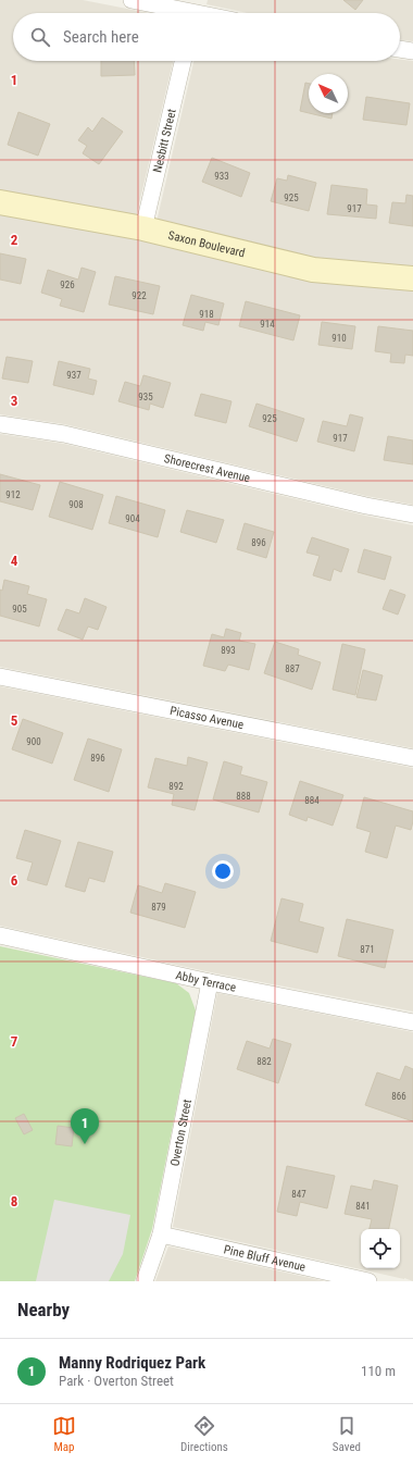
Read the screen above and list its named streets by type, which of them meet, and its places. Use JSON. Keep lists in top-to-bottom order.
{
  "streets": {
    "main road": ["Saxon Boulevard"],
    "street": [
      "Nesbitt Street",
      "Shorecrest Avenue",
      "Picasso Avenue",
      "Abby Terrace",
      "Overton Street",
      "Pine Bluff Avenue"
    ]
  },
  "crossings": [
    ["Nesbitt Street", "Saxon Boulevard"],
    ["Abby Terrace", "Overton Street"],
    ["Overton Street", "Pine Bluff Avenue"]
  ],
  "house_numbers": [
    "933",
    "925",
    "917",
    "926",
    "922",
    "918",
    "914",
    "910",
    "937",
    "935",
    "925",
    "917",
    "912",
    "908",
    "904",
    "896",
    "905",
    "893",
    "887",
    "900",
    "896",
    "892",
    "888",
    "884",
    "879",
    "871",
    "882",
    "866",
    "847",
    "841"
  ],
  "north": "top left",
  "page": {
    "search": "Search here",
    "pins": "1",
    "heading": "Nearby",
    "list": [
      {
        "mark": "1",
        "name": "Manny Rodriquez Park",
        "note": "Park · Overton Street",
        "value": "110 m"
      }
    ],
    "nav": ["Map", "Directions", "Saved"]
  },
  "grid": {
    "rows": [
      "1",
      "2",
      "3",
      "4",
      "5",
      "6",
      "7",
      "8"
    ]
  }
}
